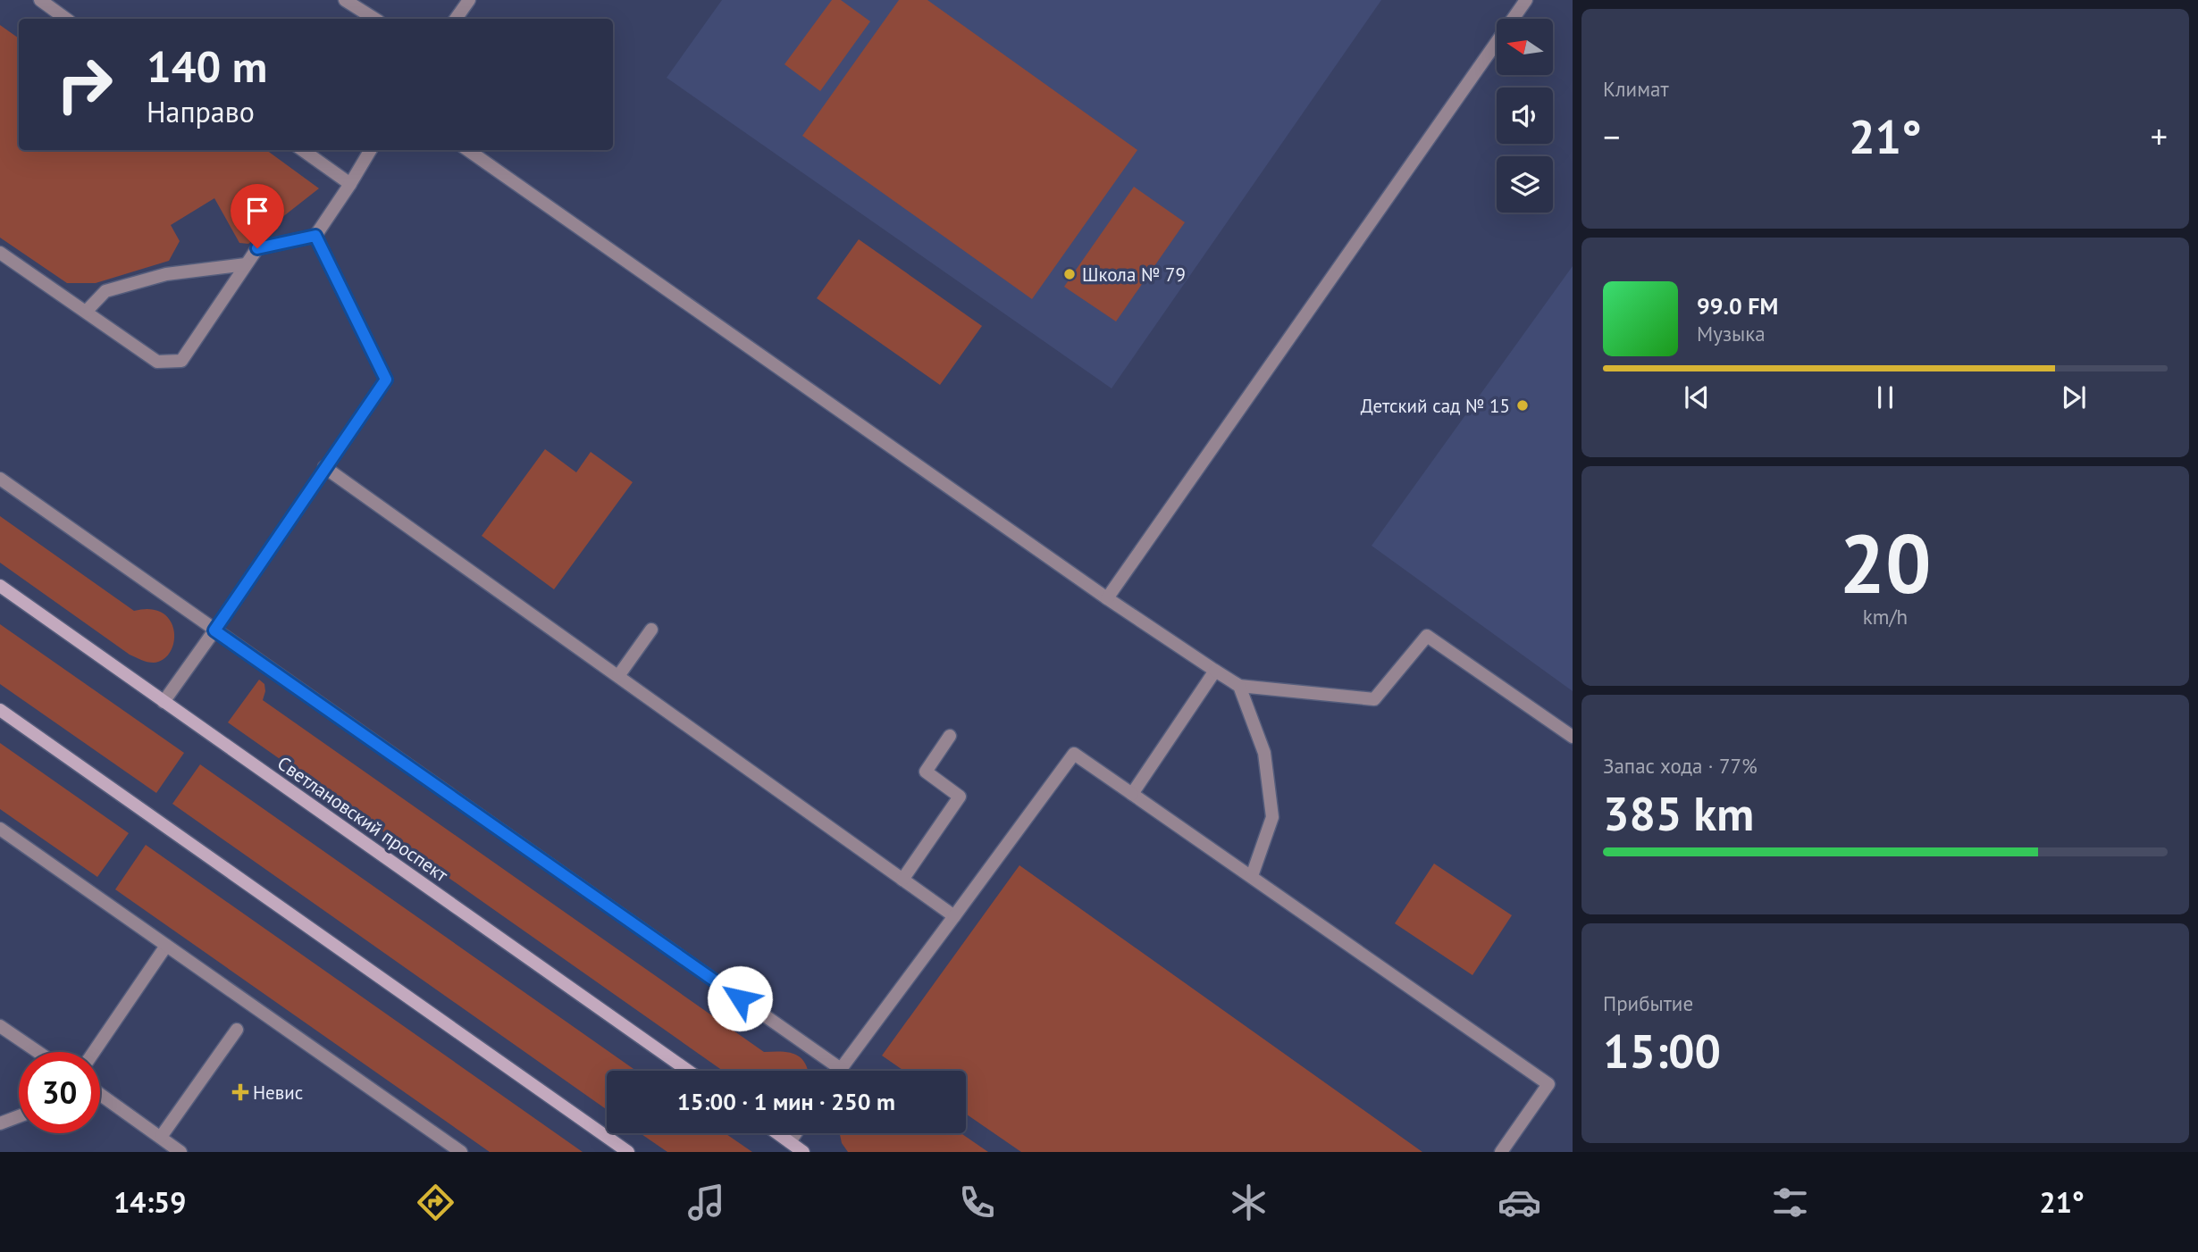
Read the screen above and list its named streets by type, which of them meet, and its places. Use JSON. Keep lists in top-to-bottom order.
{
  "streets": {
    "main road": ["Светлановский проспект"]
  },
  "places": {
    "other": ["Школа № 79", "Детский сад № 15"],
    "health": ["Невис"]
  },
  "north": "left",
  "page": {
    "tile": [
      "Климат",
      ["20", "km/h"],
      ["Запас хода · 77%", "385 km"],
      ["Прибытие", "15:00"]
    ],
    "turn": ["140 m", "Направо"],
    "heat": ["−", "21°", "+"],
    "song": ["99.0 FM", "Музыка"],
    "limit": "30",
    "trip": "15:00 · 1 мин · 250 m",
    "tabs": ["14:59", "21°"]
  }
}
